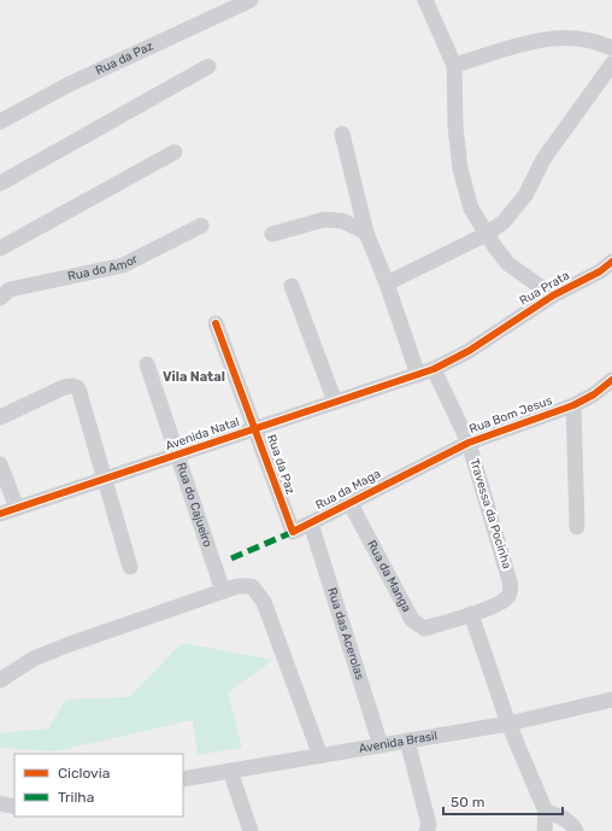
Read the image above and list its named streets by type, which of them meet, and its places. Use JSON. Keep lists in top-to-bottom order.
{
  "streets": {
    "street": [
      "Rua da Paz",
      "Rua do Amor",
      "Rua Prata",
      "Rua Bom Jesus",
      "Avenida Natal",
      "Rua da Maga",
      "Rua do Cajueiro",
      "Travessa da Pocinha",
      "Rua da Manga",
      "Rua das Acerolas",
      "Avenida Brasil"
    ]
  },
  "crossings": [
    ["Rua da Paz", "Avenida Natal"],
    ["Rua da Paz", "Rua da Maga"],
    ["Rua Prata", "Avenida Natal"],
    ["Rua Bom Jesus", "Rua da Maga"],
    ["Rua Bom Jesus", "Travessa da Pocinha"],
    ["Avenida Natal", "Rua do Cajueiro"],
    ["Avenida Natal", "Travessa da Pocinha"],
    ["Rua da Maga", "Rua da Manga"],
    ["Rua da Maga", "Rua das Acerolas"],
    ["Travessa da Pocinha", "Rua da Manga"],
    ["Rua das Acerolas", "Avenida Brasil"]
  ],
  "districts": ["Vila Natal"],
  "legend": ["Ciclovia", "Trilha"],
  "scale_bar": "50 m"
}
